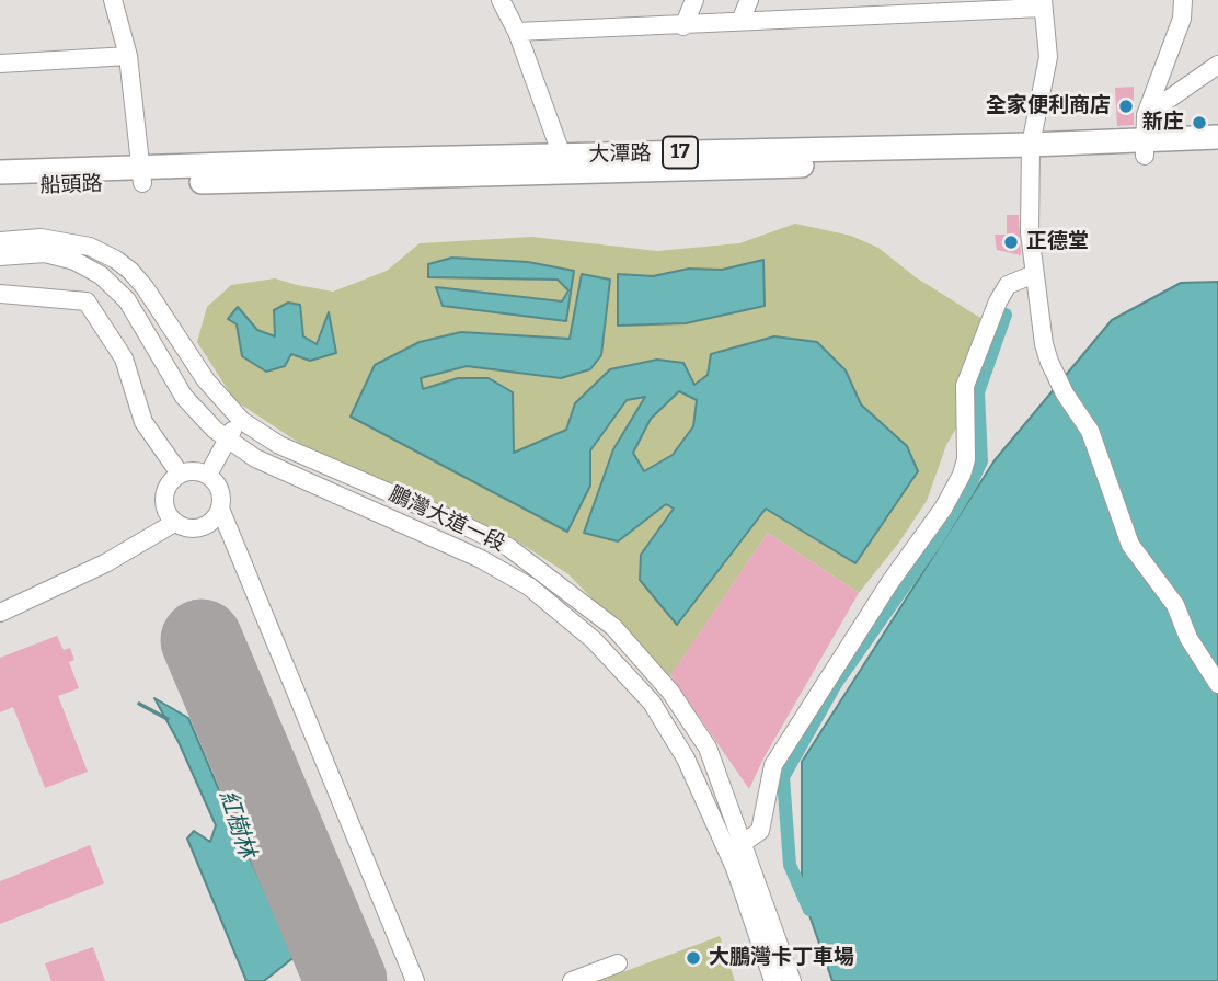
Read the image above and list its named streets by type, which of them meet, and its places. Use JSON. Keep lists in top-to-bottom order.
{
  "streets": {
    "main road": ["17", "大潭路", "船頭路"],
    "street": ["鵬灣大道一段"]
  },
  "crossings": [
    ["大潭路", "船頭路"]
  ],
  "water": ["紅樹林"],
  "places": [
    "全家便利商店",
    "新庄",
    "正德堂",
    "大鵬灣卡丁車場"
  ]
}
